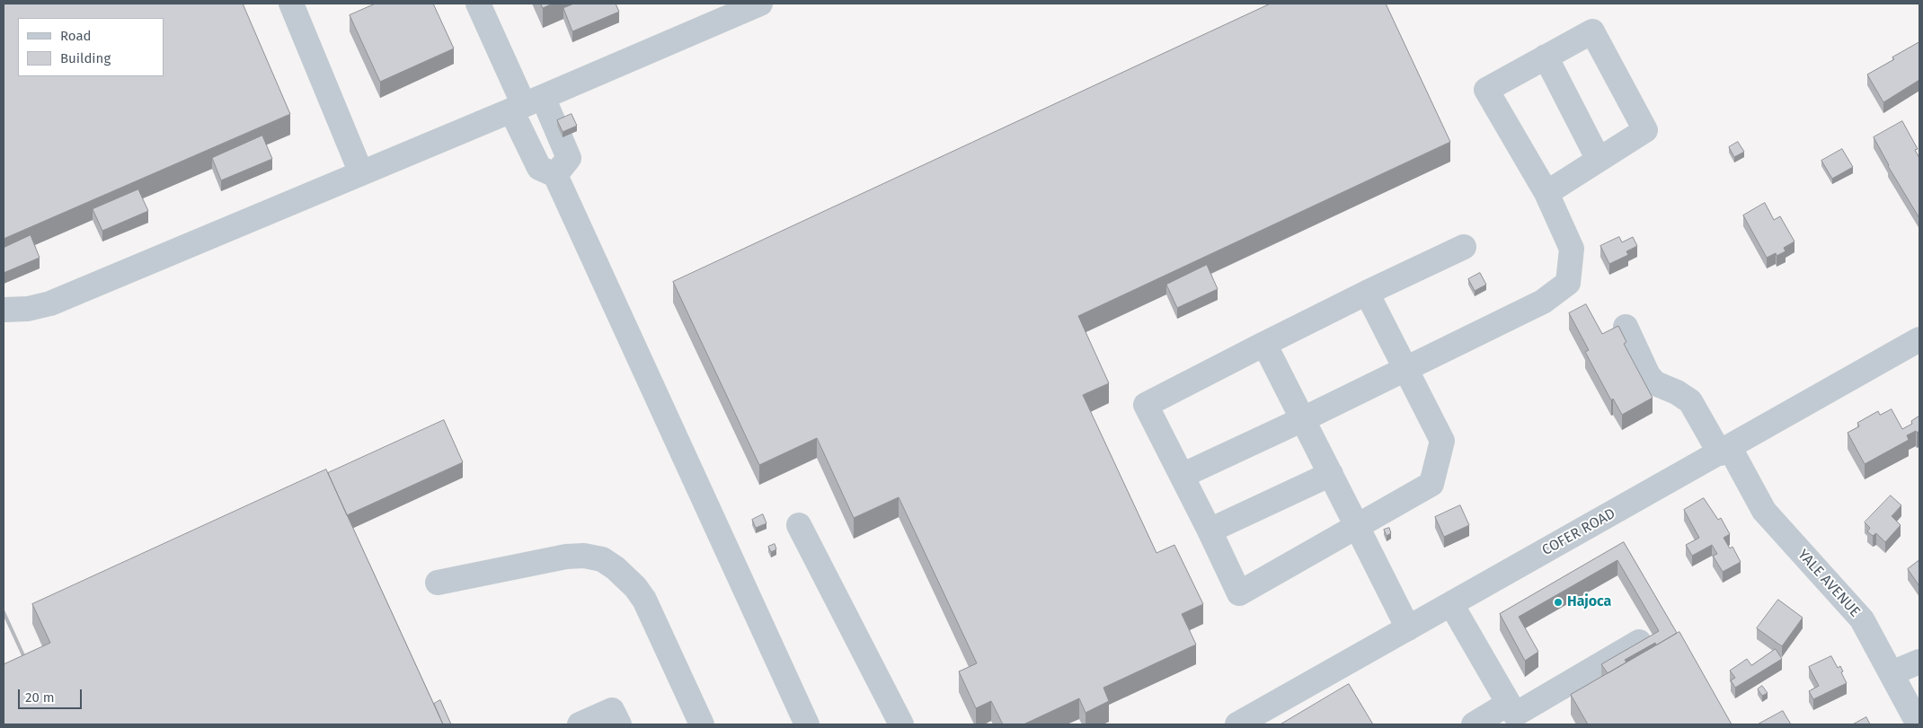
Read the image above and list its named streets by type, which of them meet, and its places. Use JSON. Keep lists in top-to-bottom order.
{
  "streets": {
    "street": ["COFER ROAD", "YALE AVENUE"]
  },
  "crossings": [
    ["COFER ROAD", "YALE AVENUE"]
  ],
  "places": ["Hajoca"],
  "legend": ["Road", "Building"],
  "scale_bar": "20 m"
}
